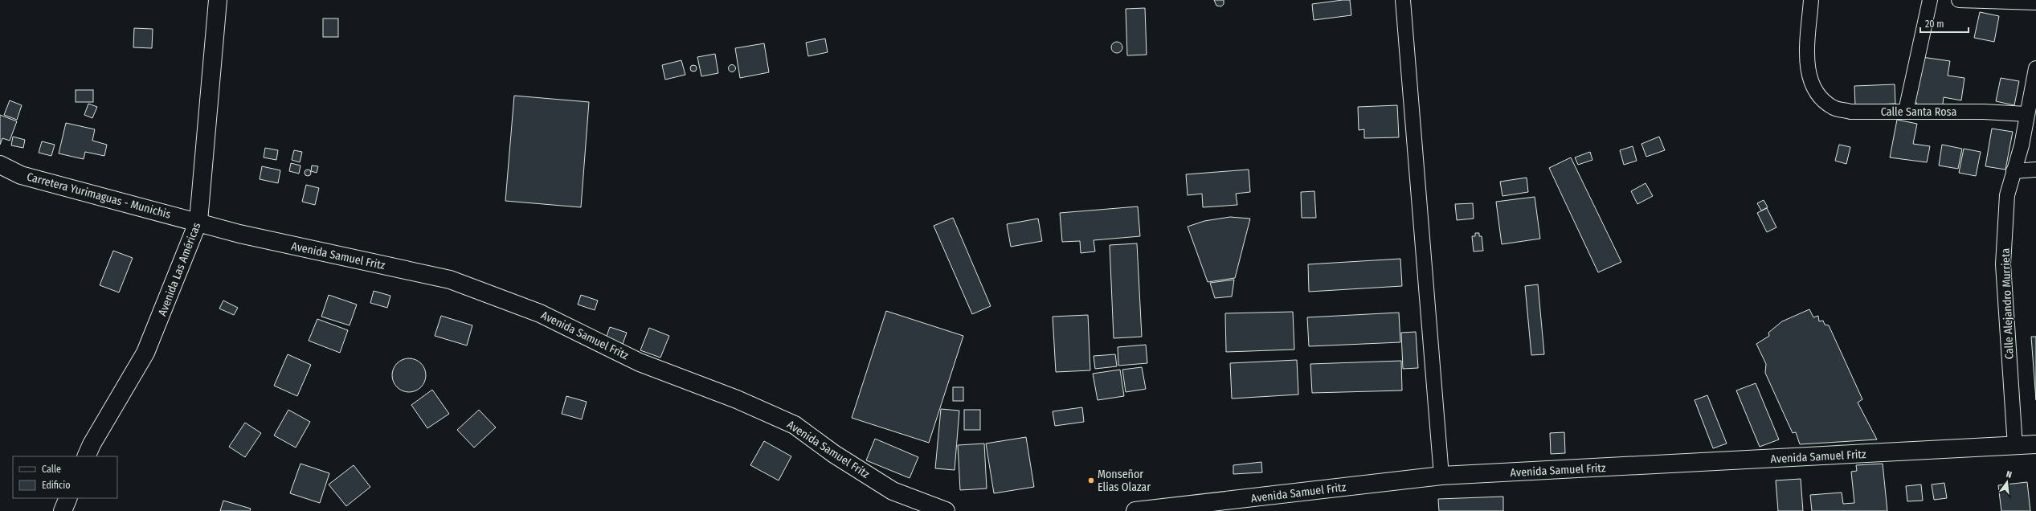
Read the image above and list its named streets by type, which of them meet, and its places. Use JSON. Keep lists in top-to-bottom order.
{
  "streets": {
    "street": [
      "Calle Santa Rosa",
      "Carretera Yurimaguas - Munichis",
      "Avenida Samuel Fritz",
      "Avenida Las Américas",
      "Calle Alejandro Murrieta"
    ]
  },
  "crossings": [
    ["Calle Santa Rosa", "Calle Alejandro Murrieta"],
    ["Carretera Yurimaguas - Munichis", "Avenida Samuel Fritz"],
    ["Carretera Yurimaguas - Munichis", "Avenida Las Américas"],
    ["Avenida Samuel Fritz", "Avenida Las Américas"],
    ["Avenida Samuel Fritz", "Calle Alejandro Murrieta"]
  ],
  "places": ["Monseñor Elias Olazar"],
  "legend": ["Calle", "Edificio"],
  "scale_bar": "20 m",
  "north": "top"
}
